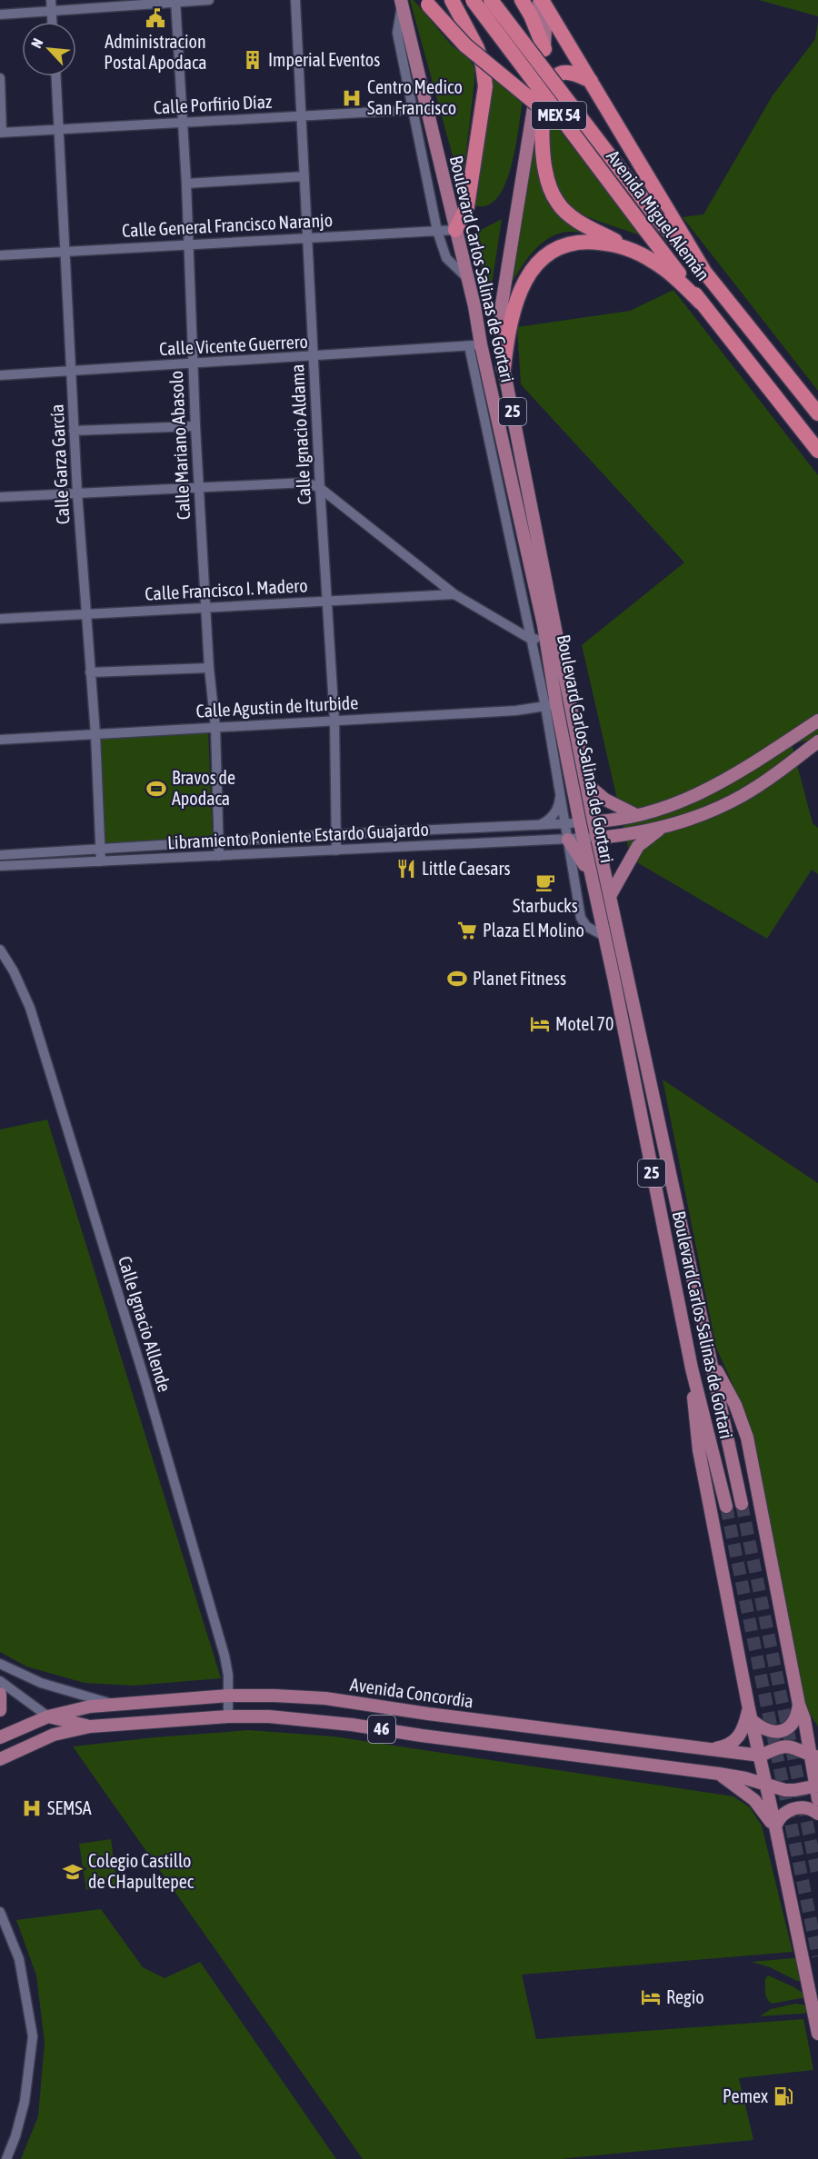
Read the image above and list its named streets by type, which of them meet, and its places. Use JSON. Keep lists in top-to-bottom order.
{
  "streets": {
    "highway": ["MEX 54", "Avenida Miguel Alemán"],
    "main road": [
      "Boulevard Carlos Salinas de Gortari",
      "25",
      "Avenida Concordia",
      "46"
    ],
    "street": [
      "Calle Porfirio Díaz",
      "Calle General Francisco Naranjo",
      "Calle Vicente Guerrero",
      "Calle Ignacio Aldama",
      "Calle Mariano Abasolo",
      "Calle Garza García",
      "Calle Francisco I. Madero",
      "Calle Agustin de Iturbide",
      "Libramiento Poniente Estardo Guajardo",
      "Calle Ignacio Allende"
    ]
  },
  "crossings": [
    ["Calle Porfirio Díaz", "Boulevard Carlos Salinas de Gortari"],
    ["Calle Porfirio Díaz", "Calle Ignacio Aldama"],
    ["Calle Porfirio Díaz", "Calle Mariano Abasolo"],
    ["Calle Porfirio Díaz", "Calle Garza García"],
    ["Calle General Francisco Naranjo", "Boulevard Carlos Salinas de Gortari"],
    ["Calle General Francisco Naranjo", "Calle Ignacio Aldama"],
    ["Calle General Francisco Naranjo", "Calle Mariano Abasolo"],
    ["Calle General Francisco Naranjo", "Calle Garza García"],
    ["Boulevard Carlos Salinas de Gortari", "Calle Vicente Guerrero"],
    ["Boulevard Carlos Salinas de Gortari", "Calle Agustin de Iturbide"],
    ["Boulevard Carlos Salinas de Gortari", "Libramiento Poniente Estardo Guajardo"],
    ["Calle Vicente Guerrero", "Calle Ignacio Aldama"],
    ["Calle Vicente Guerrero", "Calle Mariano Abasolo"],
    ["Calle Vicente Guerrero", "Calle Garza García"],
    ["Calle Ignacio Aldama", "Calle Francisco I. Madero"],
    ["Calle Ignacio Aldama", "Calle Agustin de Iturbide"],
    ["Calle Ignacio Aldama", "Libramiento Poniente Estardo Guajardo"],
    ["Calle Mariano Abasolo", "Calle Francisco I. Madero"],
    ["Calle Mariano Abasolo", "Calle Agustin de Iturbide"],
    ["Calle Mariano Abasolo", "Libramiento Poniente Estardo Guajardo"],
    ["Calle Garza García", "Calle Francisco I. Madero"],
    ["Calle Garza García", "Calle Agustin de Iturbide"],
    ["Calle Garza García", "Libramiento Poniente Estardo Guajardo"],
    ["Calle Ignacio Allende", "Avenida Concordia"],
    ["Calle Ignacio Allende", "46"],
    ["Avenida Concordia", "46"]
  ],
  "places": {
    "public building": ["Administracion Postal Apodaca"],
    "building": ["Imperial Eventos"],
    "hospital": ["Centro Medico San Francisco", "SEMSA"],
    "sports": ["Bravos de Apodaca", "Planet Fitness"],
    "restaurant": ["Little Caesars"],
    "cafe": ["Starbucks"],
    "supermarket": ["Plaza El Molino"],
    "hotel": ["Motel 70", "Regio"],
    "school or university": ["Colegio Castillo de CHapultepec"],
    "fuel station": ["Pemex"]
  },
  "north": "top left"
}
